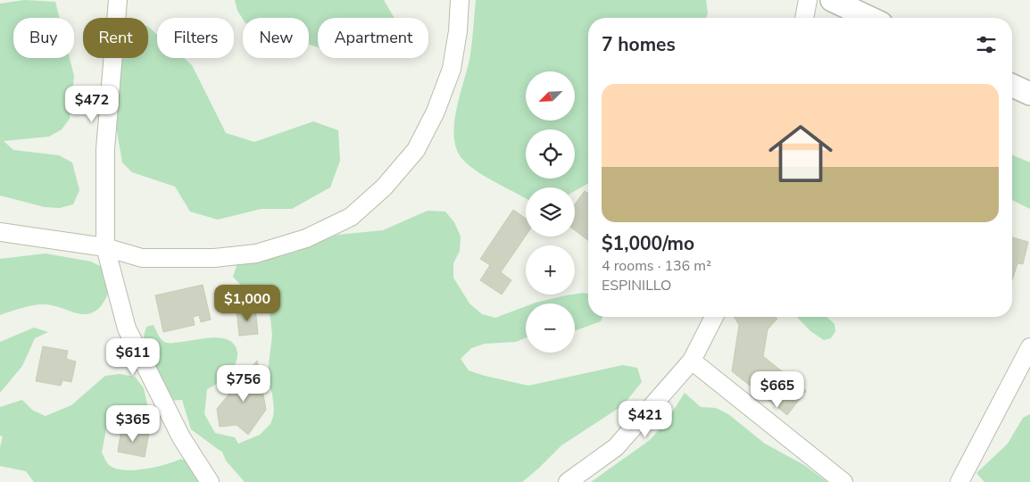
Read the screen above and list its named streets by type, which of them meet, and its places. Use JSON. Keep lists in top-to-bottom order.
{
  "north": "bottom left",
  "page": {
    "chip": [
      "Buy",
      "Rent",
      "Filters",
      "New",
      "Apartment"
    ],
    "heading": "7 homes",
    "map_buttons": ["+", "−"],
    "list": [
      {
        "name": "$1,000/mo",
        "note": "4 rooms · 136 m² · ESPINILLO"
      }
    ],
    "price": [
      "$472",
      "$1,000",
      "$611",
      "$756",
      "$665",
      "$421",
      "$365"
    ]
  }
}
